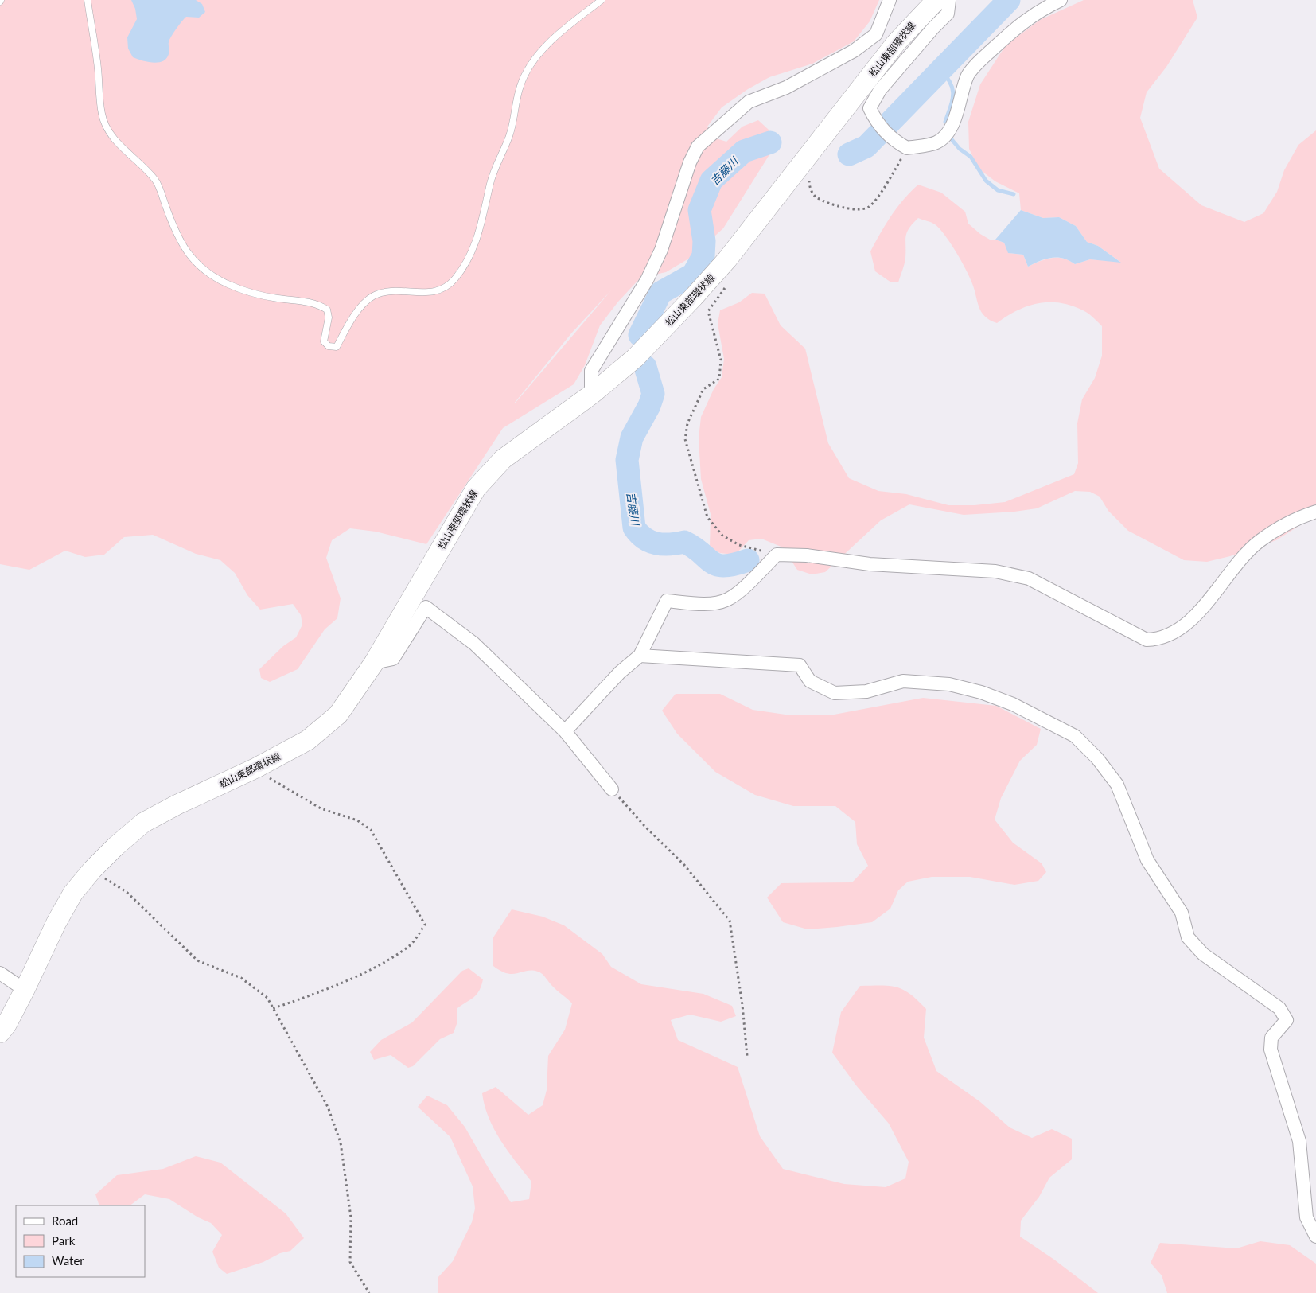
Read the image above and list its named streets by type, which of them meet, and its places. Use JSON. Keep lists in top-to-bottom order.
{
  "streets": {
    "main road": ["松山東部環状線"]
  },
  "water": ["吉藤川"],
  "legend": ["Road", "Park", "Water"]
}
